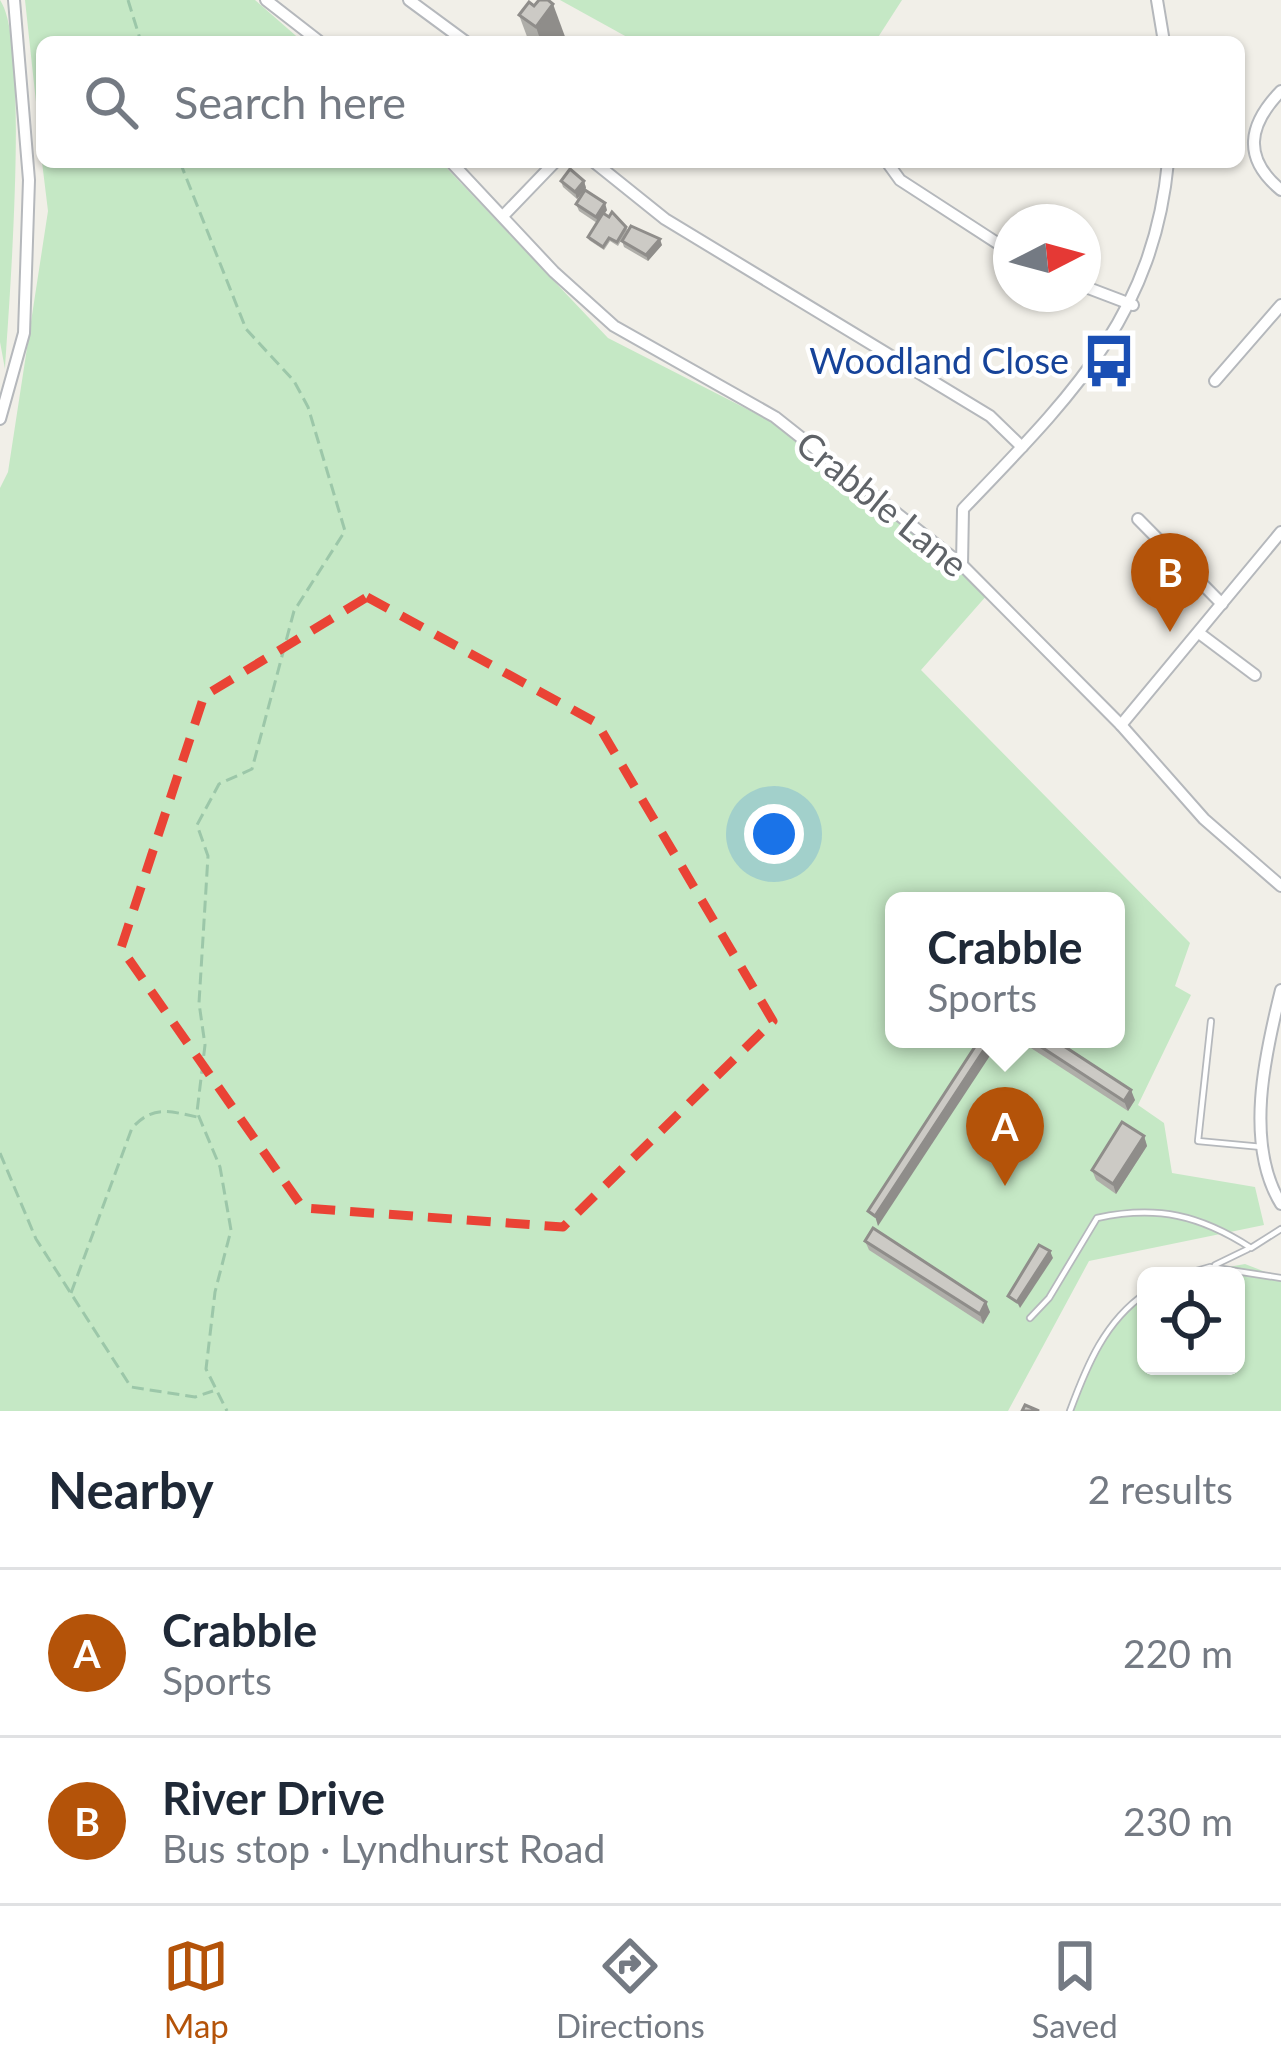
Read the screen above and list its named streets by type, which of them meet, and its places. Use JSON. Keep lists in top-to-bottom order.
{
  "streets": {
    "street": ["Crabble Lane"]
  },
  "places": {
    "bus stop": ["Woodland Close"]
  },
  "north": "right",
  "page": {
    "search": "Search here",
    "pins": ["B", "A"],
    "popup": ["Crabble", "Sports"],
    "heading": ["Nearby", "2 results"],
    "list": [
      {
        "mark": "A",
        "name": "Crabble",
        "note": "Sports",
        "value": "220 m"
      },
      {
        "mark": "B",
        "name": "River Drive",
        "note": "Bus stop · Lyndhurst Road",
        "value": "230 m"
      }
    ],
    "nav": ["Map", "Directions", "Saved"]
  }
}
